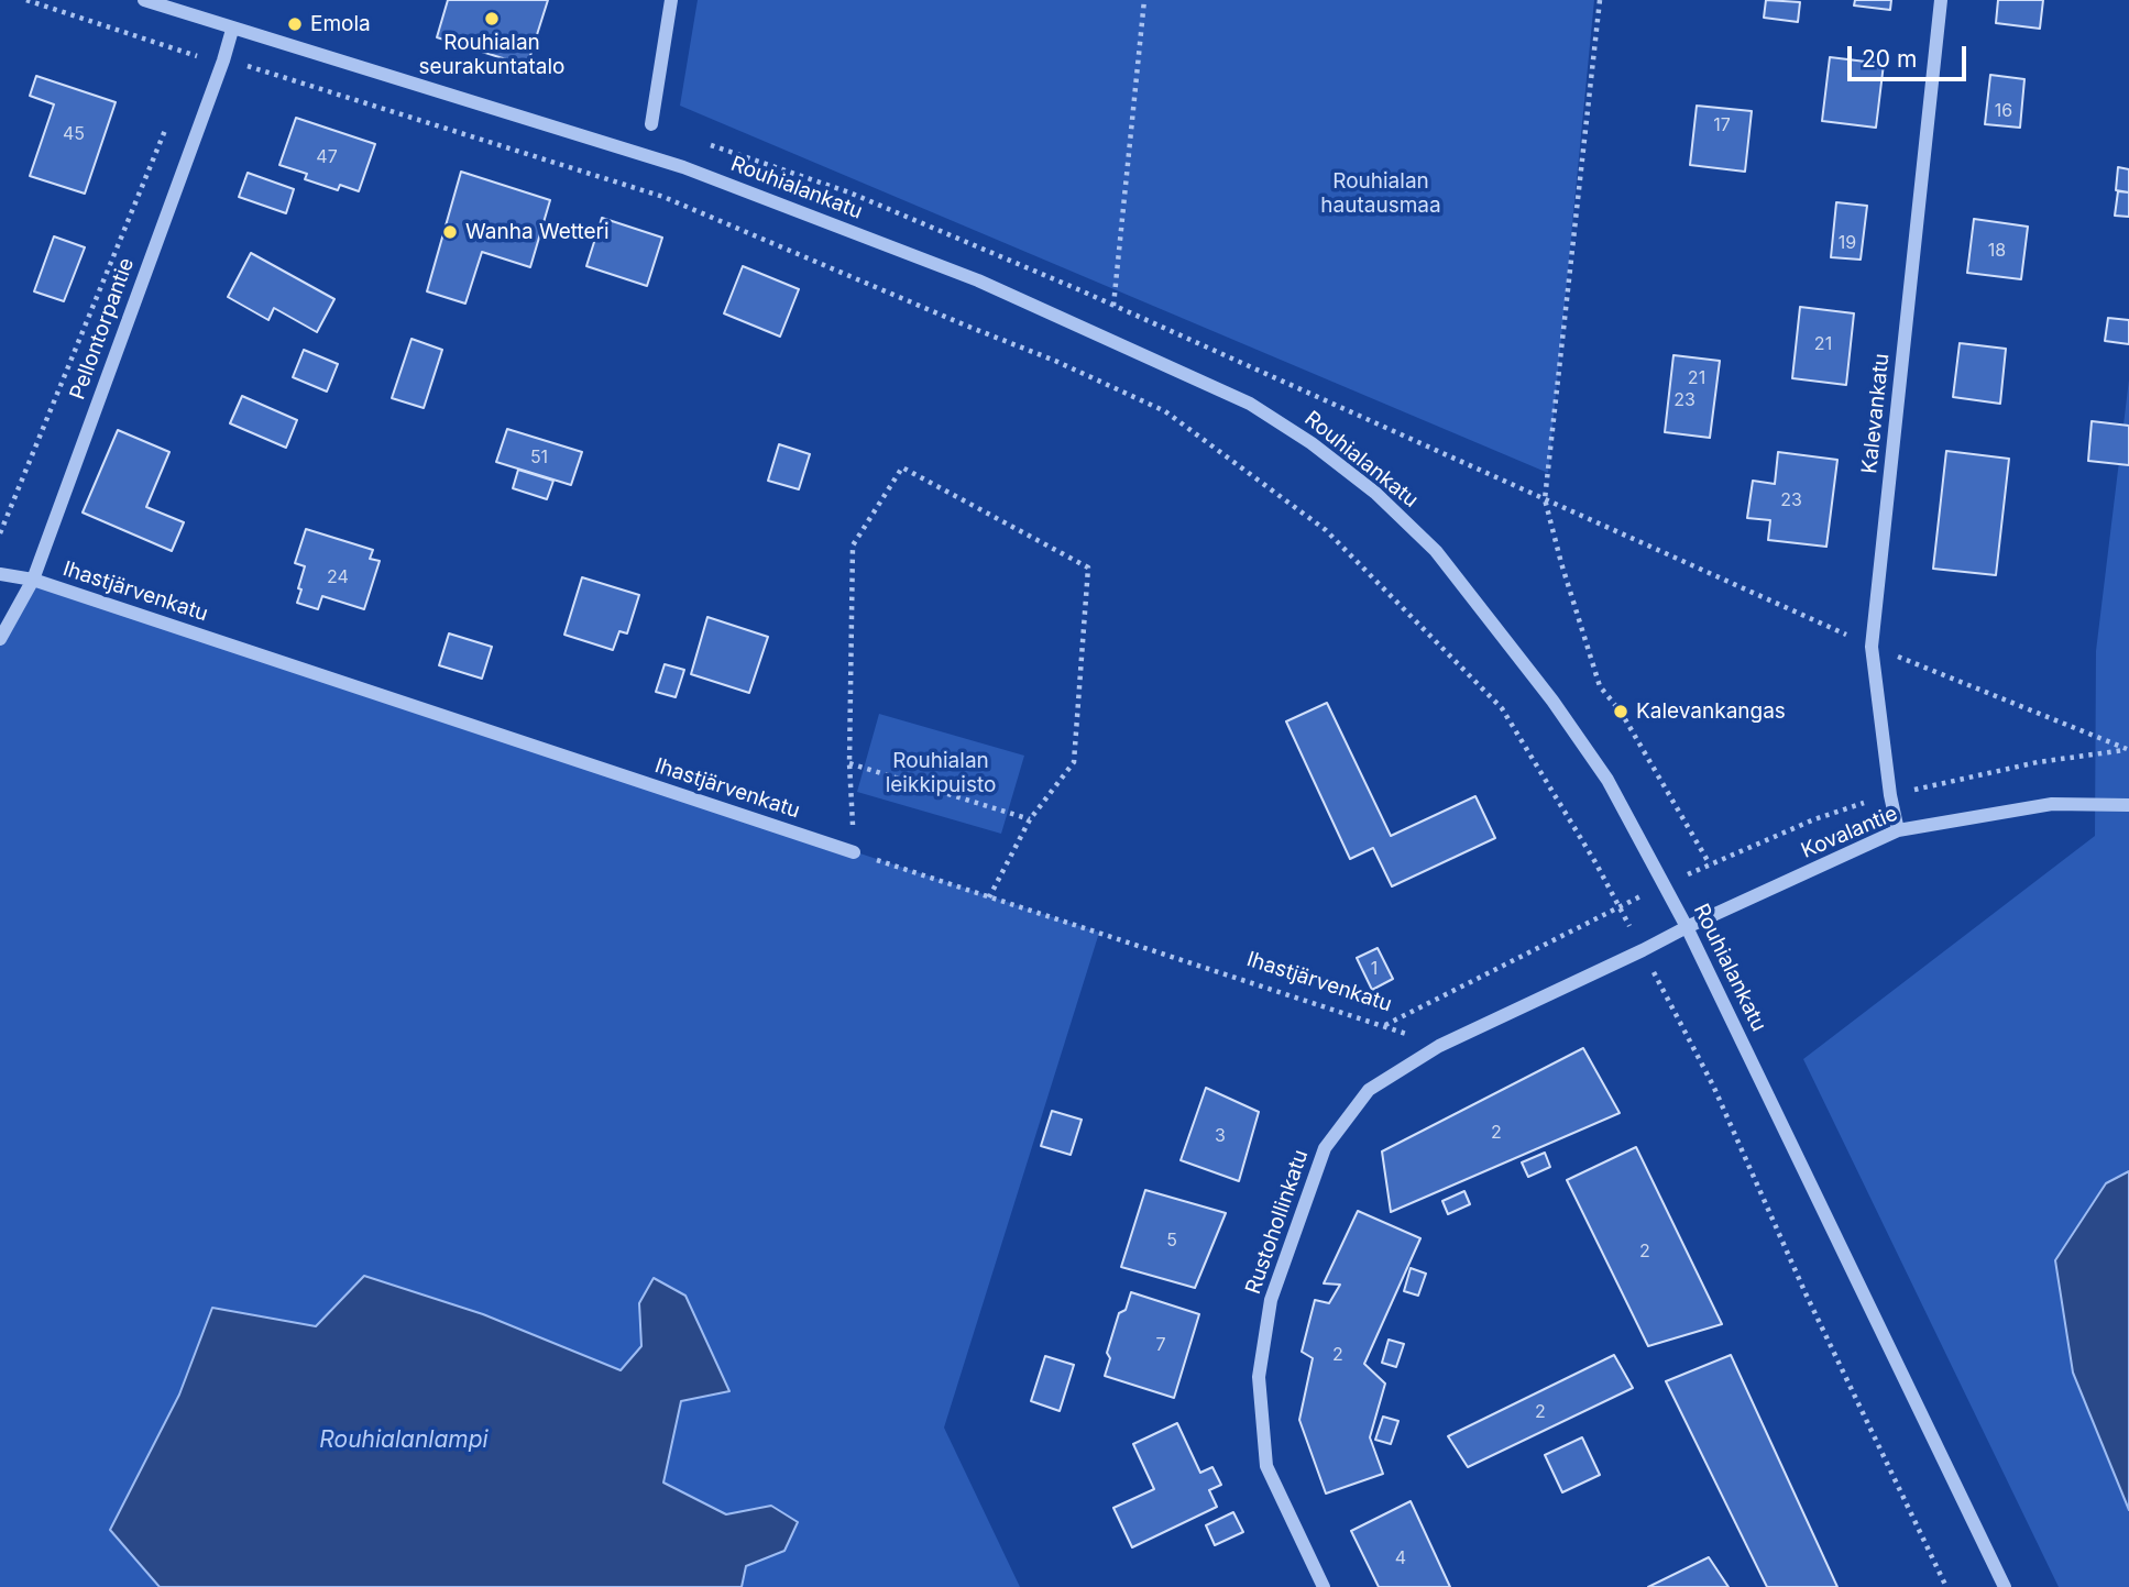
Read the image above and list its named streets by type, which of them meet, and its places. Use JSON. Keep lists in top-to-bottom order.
{
  "streets": {
    "street": [
      "Rouhialankatu",
      "Pellontorpantie",
      "Kalevankatu",
      "Ihastjärvenkatu",
      "Kovalantie",
      "Rustohollinkatu"
    ]
  },
  "crossings": [
    ["Rouhialankatu", "Pellontorpantie"],
    ["Rouhialankatu", "Kovalantie"],
    ["Rouhialankatu", "Rustohollinkatu"],
    ["Pellontorpantie", "Ihastjärvenkatu"],
    ["Kalevankatu", "Kovalantie"],
    ["Ihastjärvenkatu", "Rustohollinkatu"],
    ["Kovalantie", "Rustohollinkatu"]
  ],
  "water": ["Rouhialanlampi"],
  "parks": ["Rouhialan hautausmaa", "Rouhialan leikkipuisto"],
  "places": [
    "Rouhialan seurakuntatalo",
    "Emola",
    "Wanha Wetteri",
    "Kalevankangas"
  ],
  "house_numbers": [
    "16",
    "17",
    "45",
    "47",
    "19",
    "18",
    "21",
    "21",
    "23",
    "51",
    "23",
    "24",
    "1",
    "2",
    "3",
    "5",
    "2",
    "7",
    "2",
    "2",
    "4"
  ],
  "scale_bar": "20 m"
}
